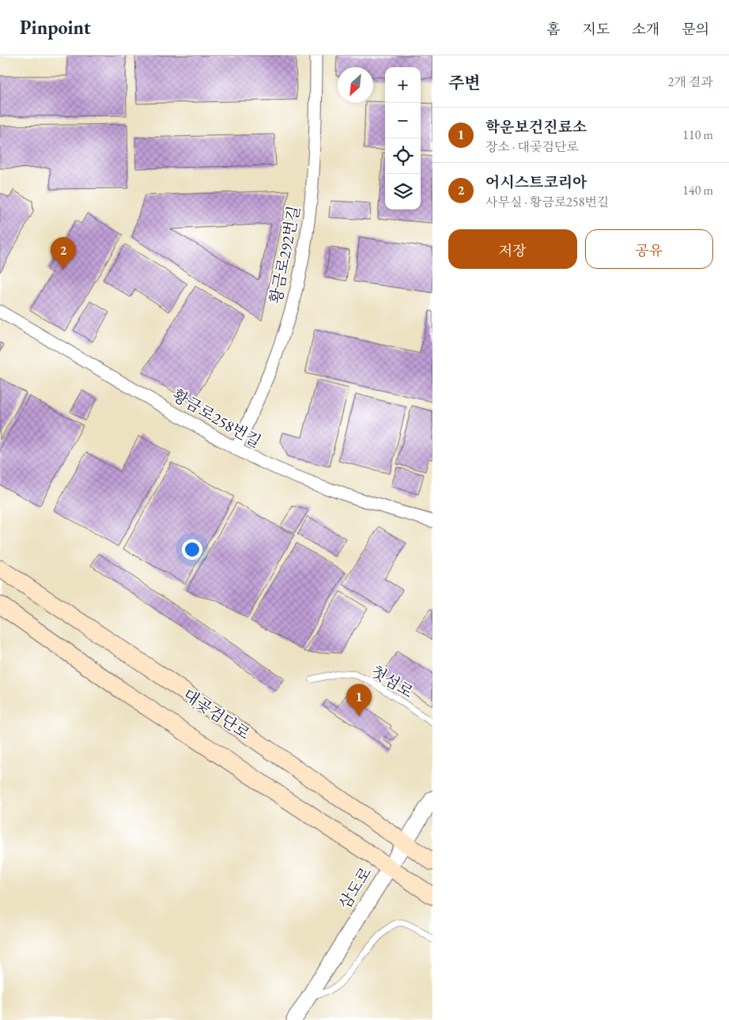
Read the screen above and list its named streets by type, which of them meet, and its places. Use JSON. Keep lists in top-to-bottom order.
{
  "streets": {
    "main road": ["대곶검단로"],
    "street": ["황금로292번길", "황금로258번길", "삼도로"],
    "lane": ["첫섬로"]
  },
  "crossings": [
    ["황금로292번길", "황금로258번길"],
    ["대곶검단로", "삼도로"]
  ],
  "north": "bottom left",
  "page": {
    "header": "Pinpoint",
    "nav": [
      "홈",
      "지도",
      "소개",
      "문의"
    ],
    "heading": ["주변", "2개 결과"],
    "map_buttons": ["+", "−"],
    "list": [
      {
        "mark": "1",
        "name": "학운보건진료소",
        "note": "장소 · 대곶검단로",
        "value": "110 m"
      },
      {
        "mark": "2",
        "name": "어시스트코리아",
        "note": "사무실 · 황금로258번길",
        "value": "140 m"
      }
    ],
    "buttons": ["저장", "공유"],
    "pins": ["2", "1"]
  }
}
